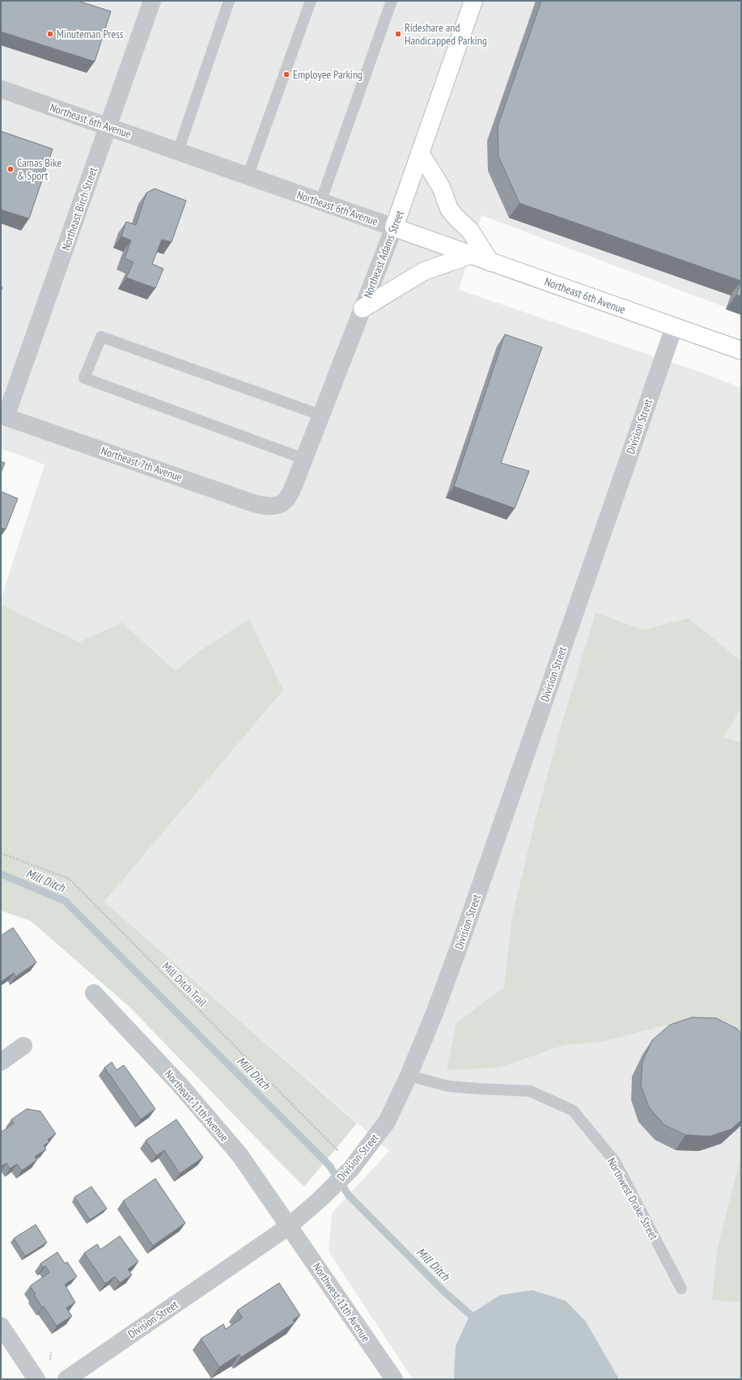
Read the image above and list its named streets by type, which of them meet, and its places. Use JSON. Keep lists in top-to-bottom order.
{
  "streets": {
    "main road": ["Northeast 6th Avenue", "Northeast Adams Street"],
    "street": [
      "Northeast Birch Street",
      "Division Street",
      "Northeast 7th Avenue",
      "Northeast 11th Avenue",
      "Northwest 11th Avenue"
    ],
    "lane": ["Northwest Drake Street"],
    "path": ["Mill Ditch Trail"]
  },
  "crossings": [
    ["Northeast 6th Avenue", "Northeast Birch Street"],
    ["Northeast 6th Avenue", "Northeast Adams Street"],
    ["Northeast 6th Avenue", "Division Street"],
    ["Northeast Birch Street", "Northeast 7th Avenue"],
    ["Northeast Adams Street", "Northeast 7th Avenue"],
    ["Division Street", "Northeast 11th Avenue"],
    ["Division Street", "Northwest Drake Street"],
    ["Division Street", "Northwest 11th Avenue"],
    ["Northeast 11th Avenue", "Northwest 11th Avenue"]
  ],
  "water": ["Mill Ditch"],
  "places": [
    "Minuteman Press",
    "Rideshare and Handicapped Parking",
    "Employee Parking",
    "Camas Bike & Sport"
  ]
}
